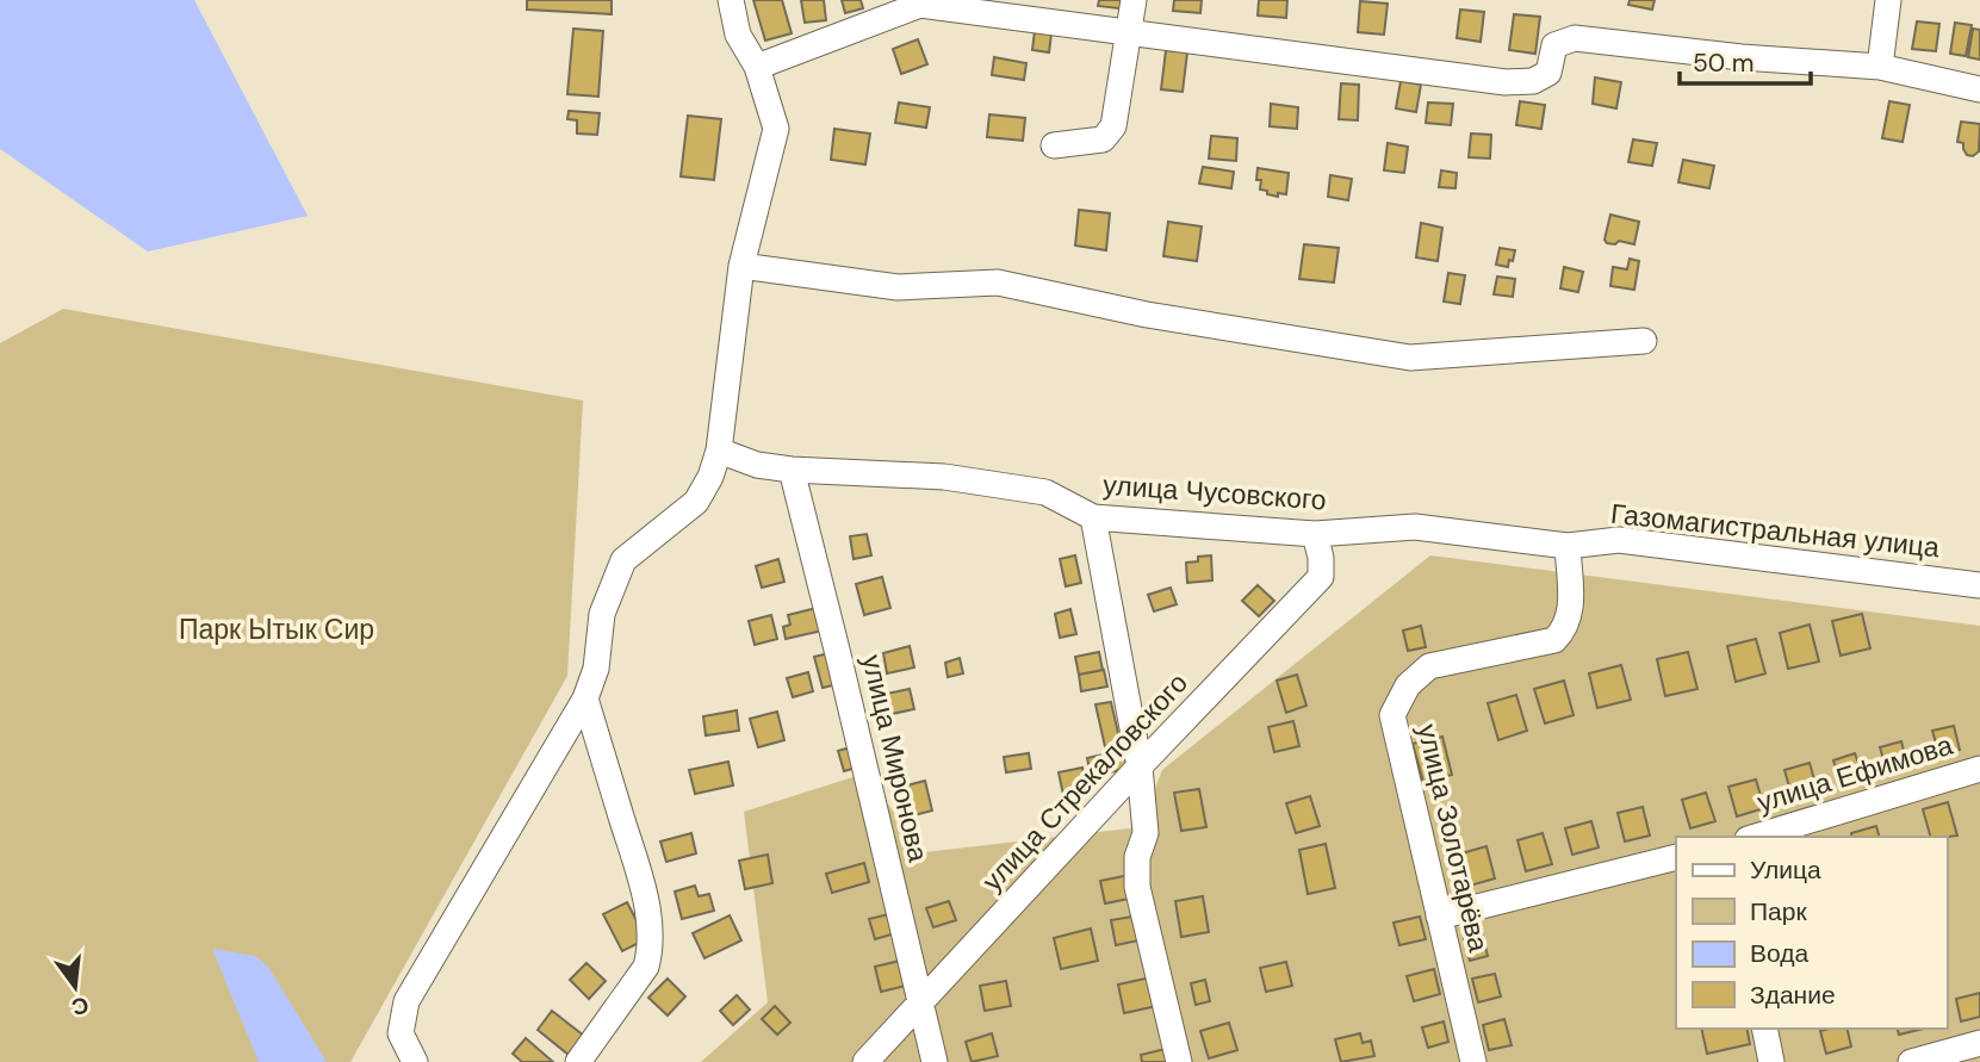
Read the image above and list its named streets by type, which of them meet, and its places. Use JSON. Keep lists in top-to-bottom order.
{
  "streets": {
    "street": [
      "улица Чусовского",
      "Газомагистральная улица",
      "улица Миронова",
      "улица Ефимова",
      "улица Стрекаловского",
      "улица Золотарёва"
    ]
  },
  "crossings": [
    ["улица Чусовского", "Газомагистральная улица"],
    ["улица Чусовского", "улица Миронова"],
    ["улица Чусовского", "улица Стрекаловского"],
    ["Газомагистральная улица", "улица Золотарёва"],
    ["улица Миронова", "улица Стрекаловского"]
  ],
  "parks": ["Парк Ытык Сир"],
  "legend": [
    "Улица",
    "Парк",
    "Вода",
    "Здание"
  ],
  "scale_bar": "50 m",
  "north": "bottom"
}
